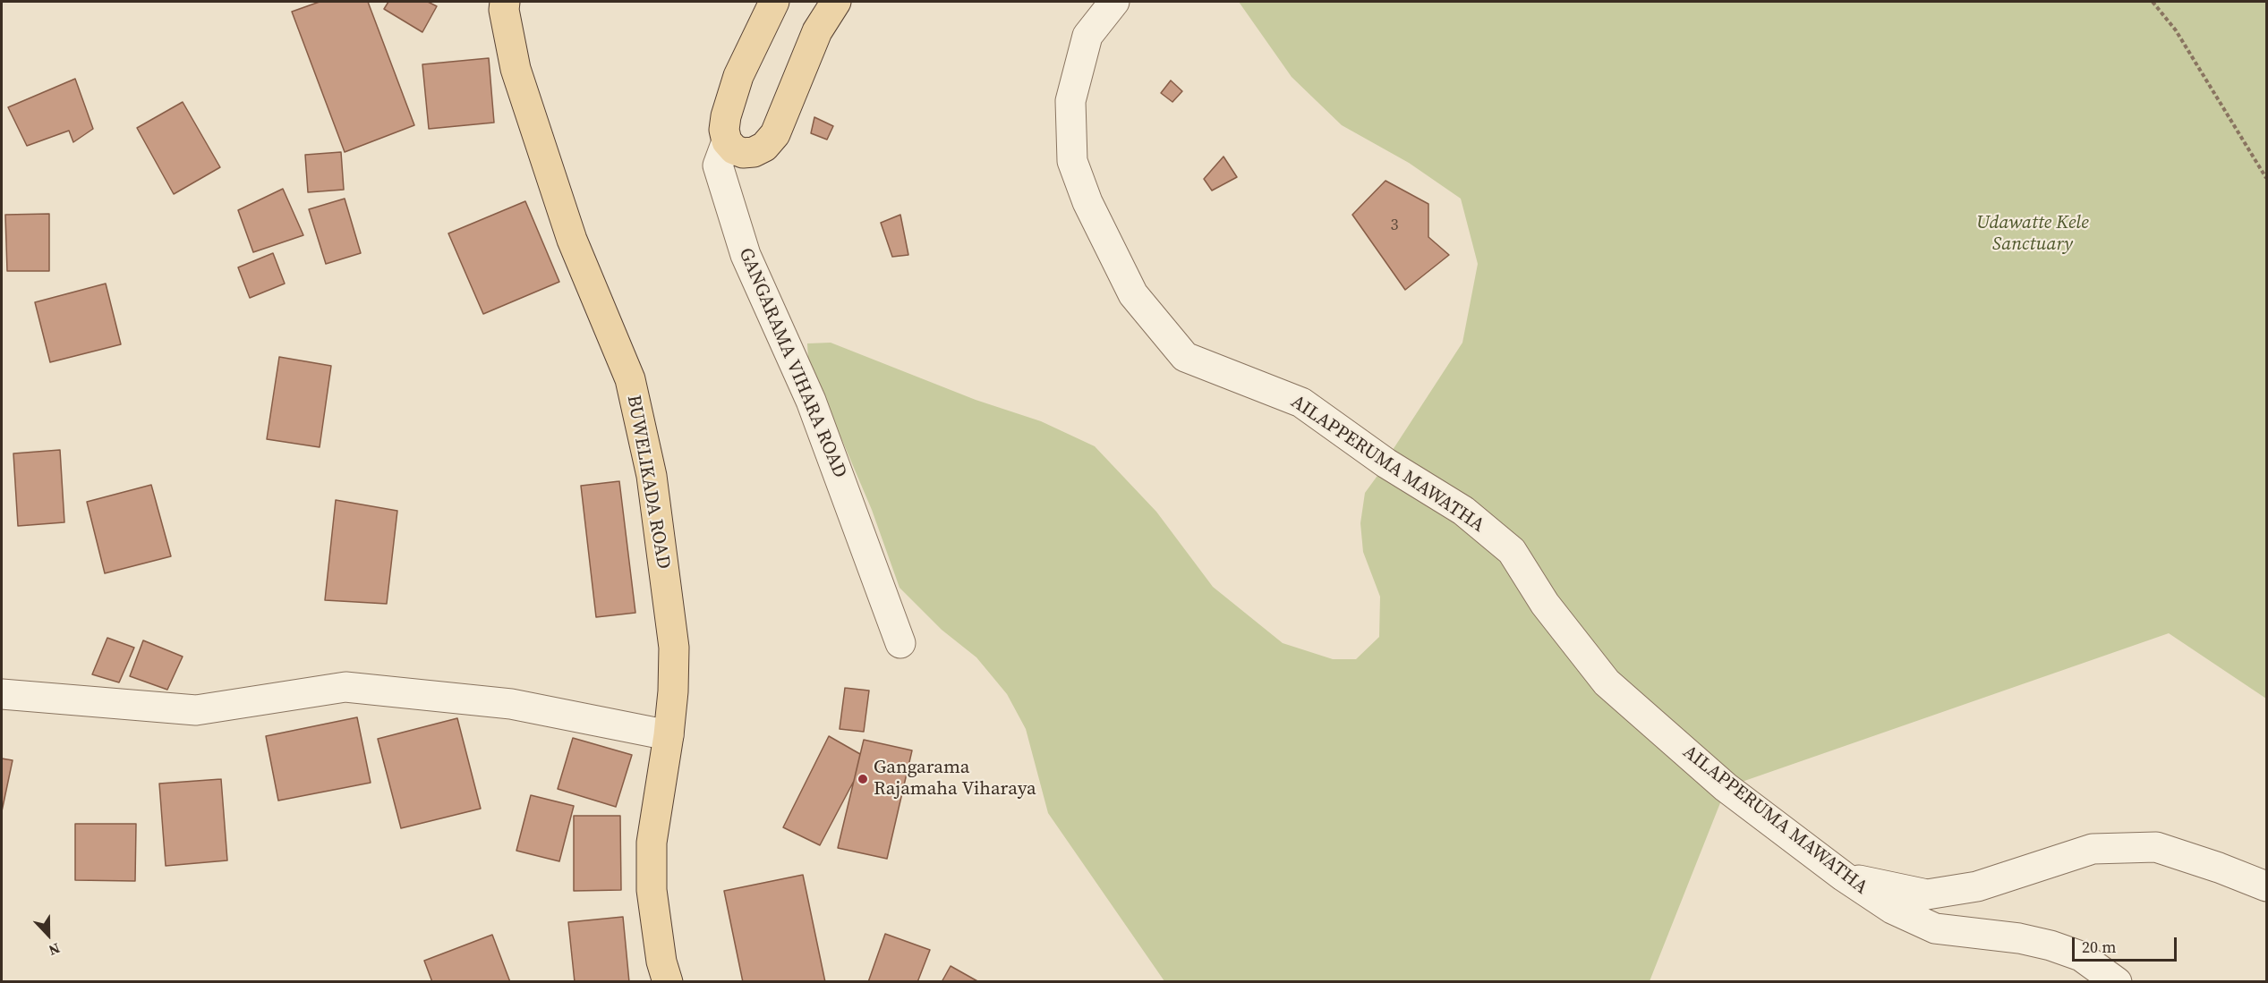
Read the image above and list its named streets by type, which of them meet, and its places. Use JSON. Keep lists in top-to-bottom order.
{
  "streets": {
    "main road": ["BUWELIKADA ROAD"],
    "street": ["GANGARAMA VIHARA ROAD", "AILAPPERUMA MAWATHA"]
  },
  "parks": ["Udawatte Kele Sanctuary"],
  "places": ["Gangarama Rajamaha Viharaya"],
  "house_numbers": ["3"],
  "scale_bar": "20 m",
  "north": "bottom"
}
